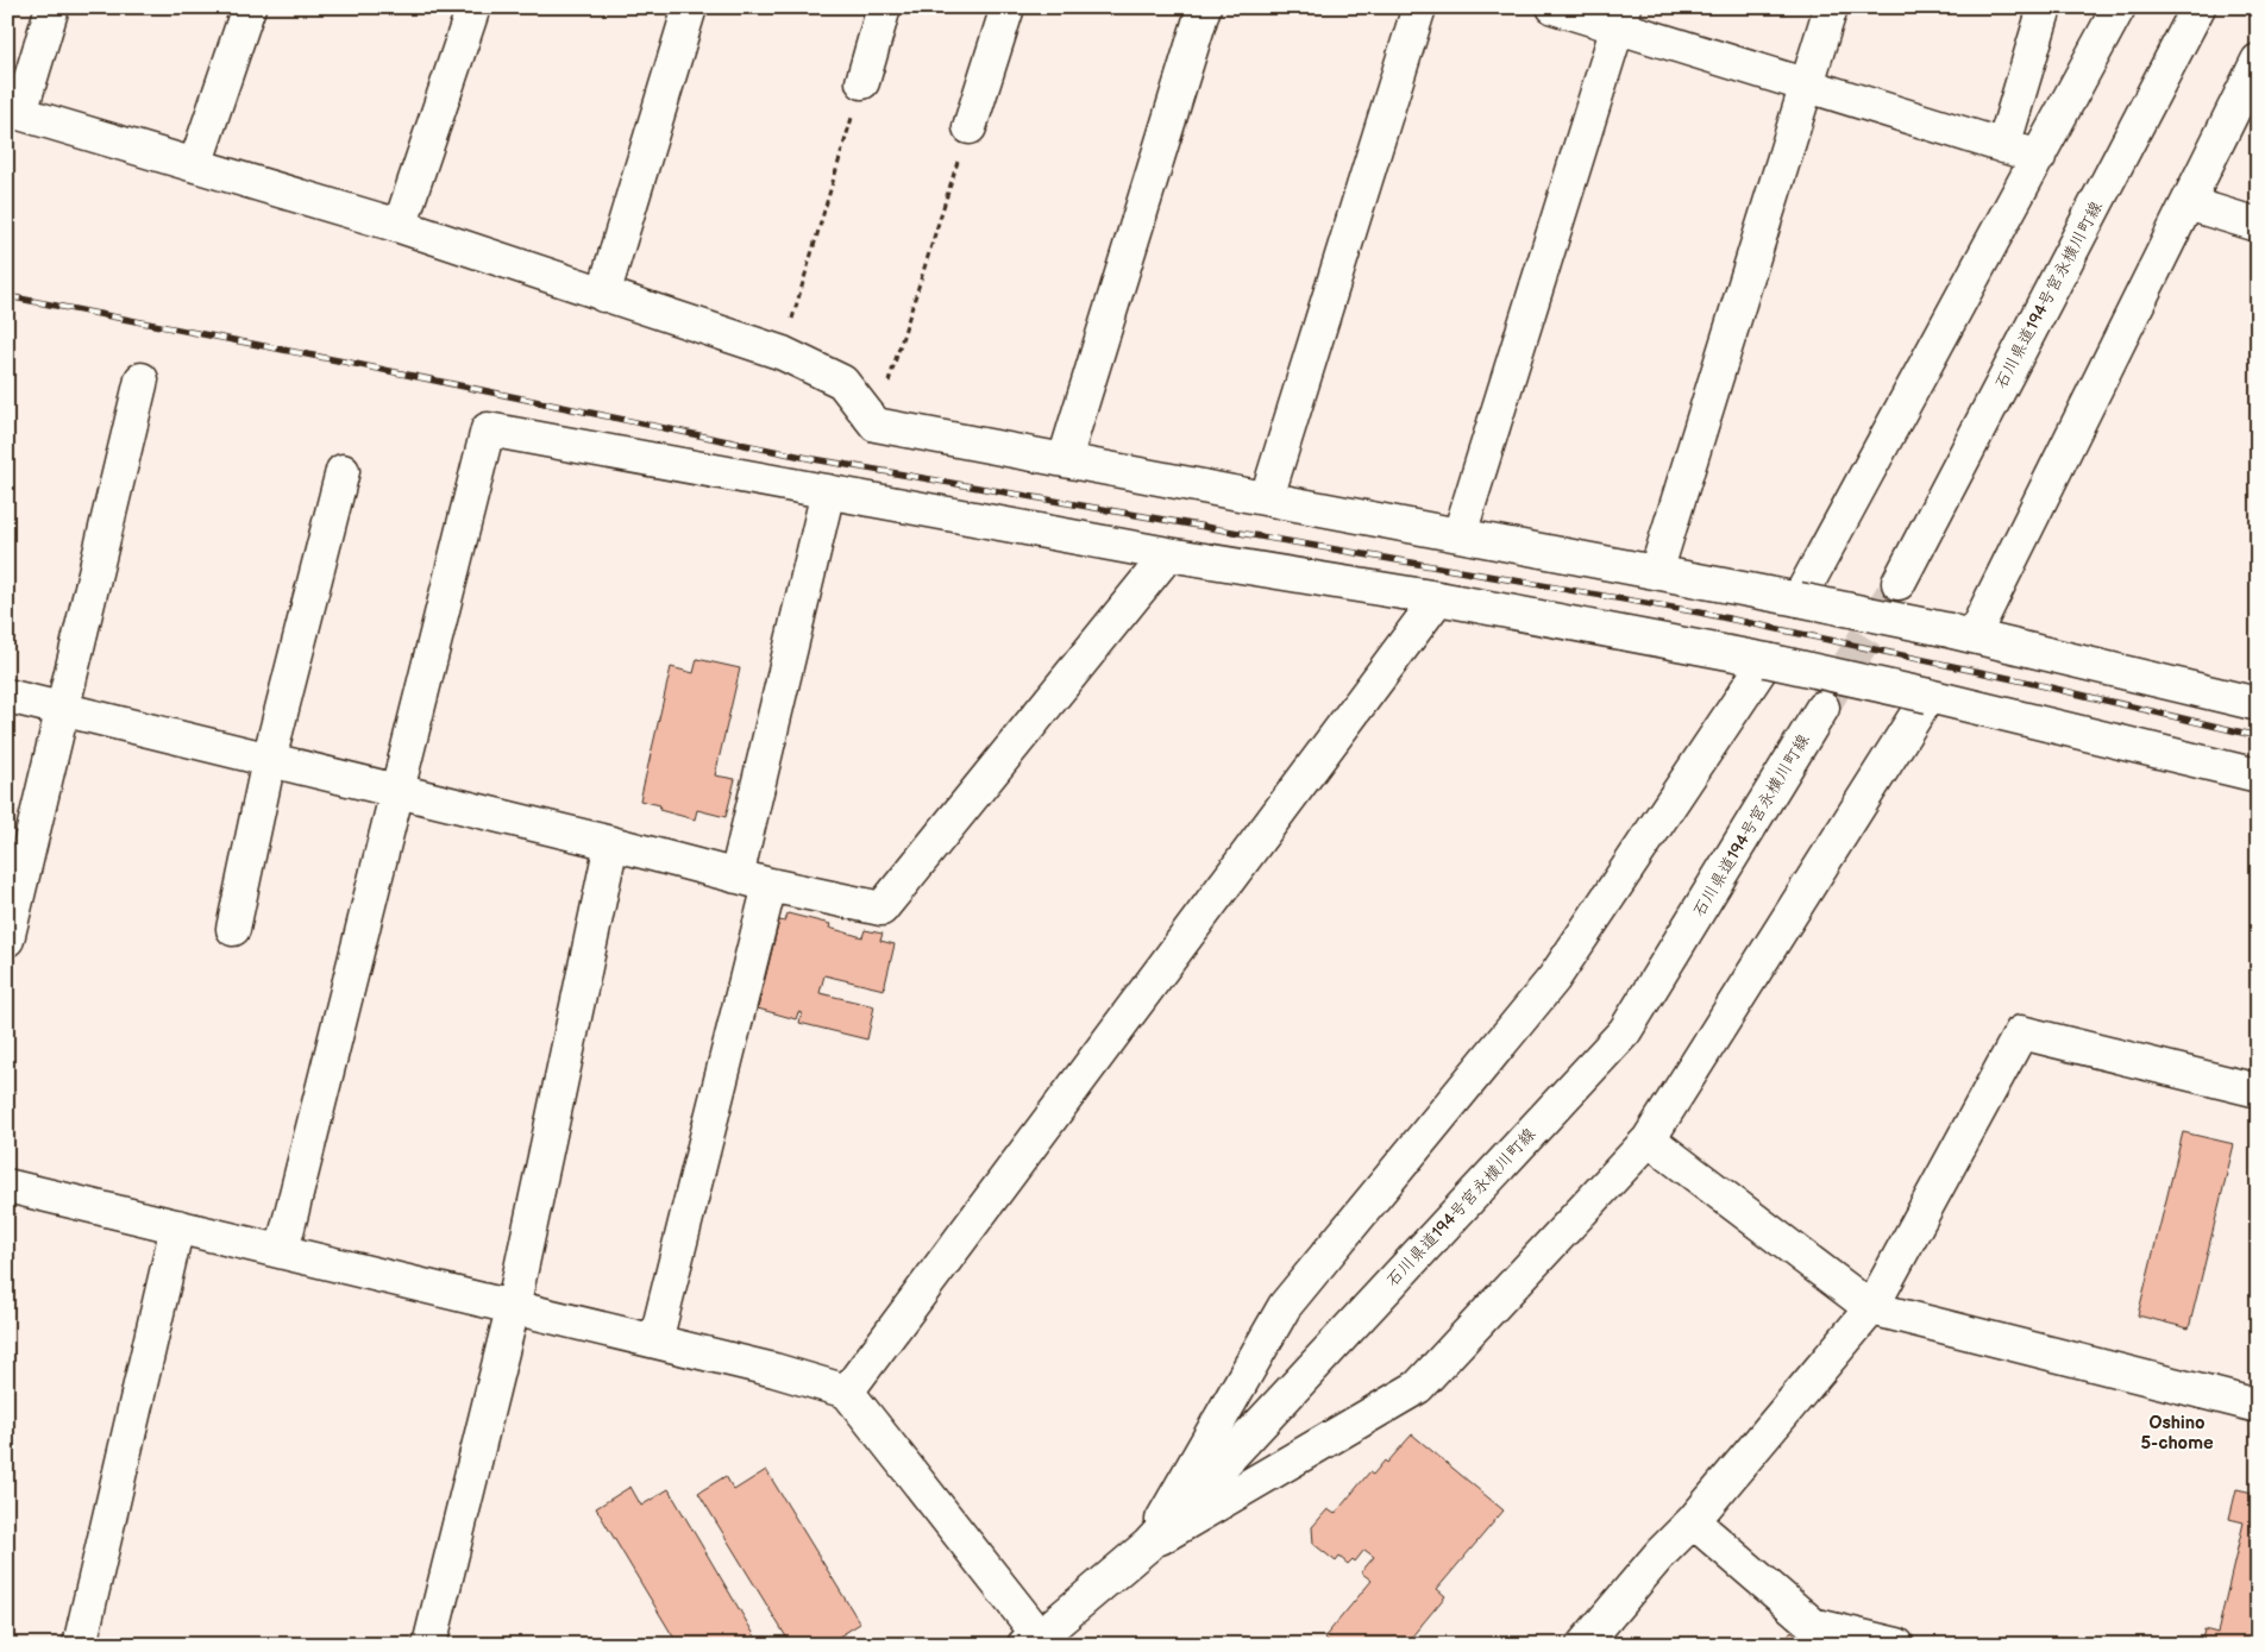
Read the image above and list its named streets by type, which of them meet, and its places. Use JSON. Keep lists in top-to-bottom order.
{
  "streets": {
    "street": ["石川県道194号宮永横川町線"]
  },
  "districts": ["Oshino 5-chome"]
}
